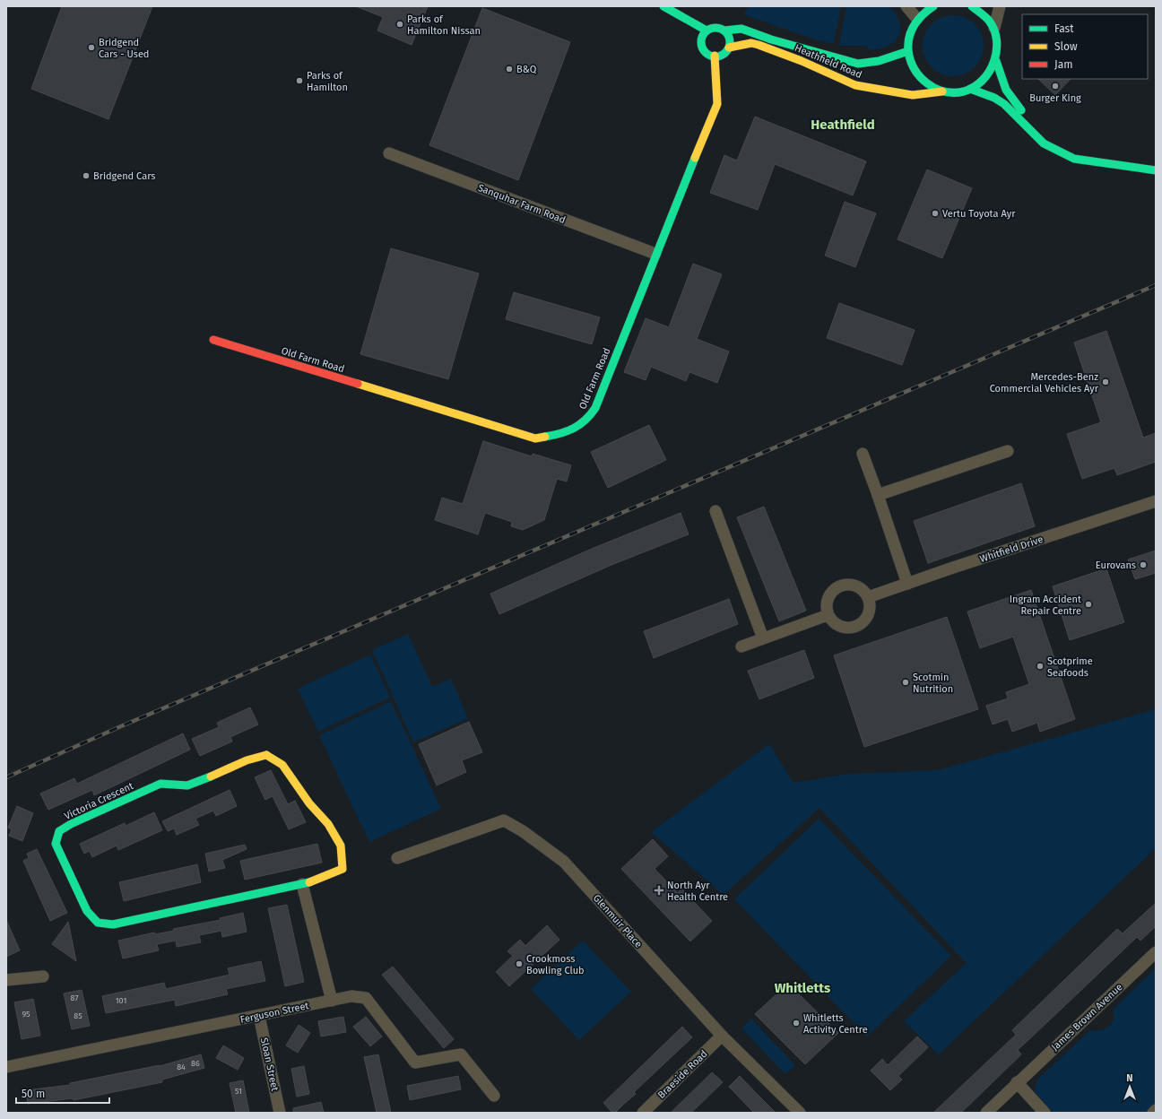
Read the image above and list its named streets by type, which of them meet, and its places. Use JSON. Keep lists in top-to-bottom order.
{
  "streets": {
    "street": [
      "Heathfield Road",
      "Sanquhar Farm Road",
      "Old Farm Road",
      "Whitfield Drive",
      "Victoria Crescent",
      "Glenmuir Place",
      "Ferguson Street",
      "James Brown Avenue",
      "Sloan Street",
      "Braeside Road"
    ]
  },
  "crossings": [
    ["Heathfield Road", "Old Farm Road"],
    ["Sanquhar Farm Road", "Old Farm Road"],
    ["Glenmuir Place", "Braeside Road"],
    ["Ferguson Street", "Sloan Street"]
  ],
  "districts": ["Heathfield", "Whitletts"],
  "places": {
    "other": [
      "Parks of Hamilton Nissan",
      "Bridgend Cars - Used",
      "B&Q",
      "Parks of Hamilton",
      "Burger King",
      "Bridgend Cars",
      "Vertu Toyota Ayr",
      "Mercedes-Benz Commercial Vehicles Ayr",
      "Eurovans",
      "Ingram Accident Repair Centre",
      "Scotprime Seafoods",
      "Scotmin Nutrition",
      "Crookmoss Bowling Club",
      "Whitletts Activity Centre"
    ],
    "health": ["North Ayr Health Centre"]
  },
  "house_numbers": [
    "87",
    "101",
    "95",
    "85",
    "86",
    "84",
    "51"
  ],
  "legend": ["Fast", "Slow", "Jam"],
  "scale_bar": "50 m",
  "north": "top"
}
